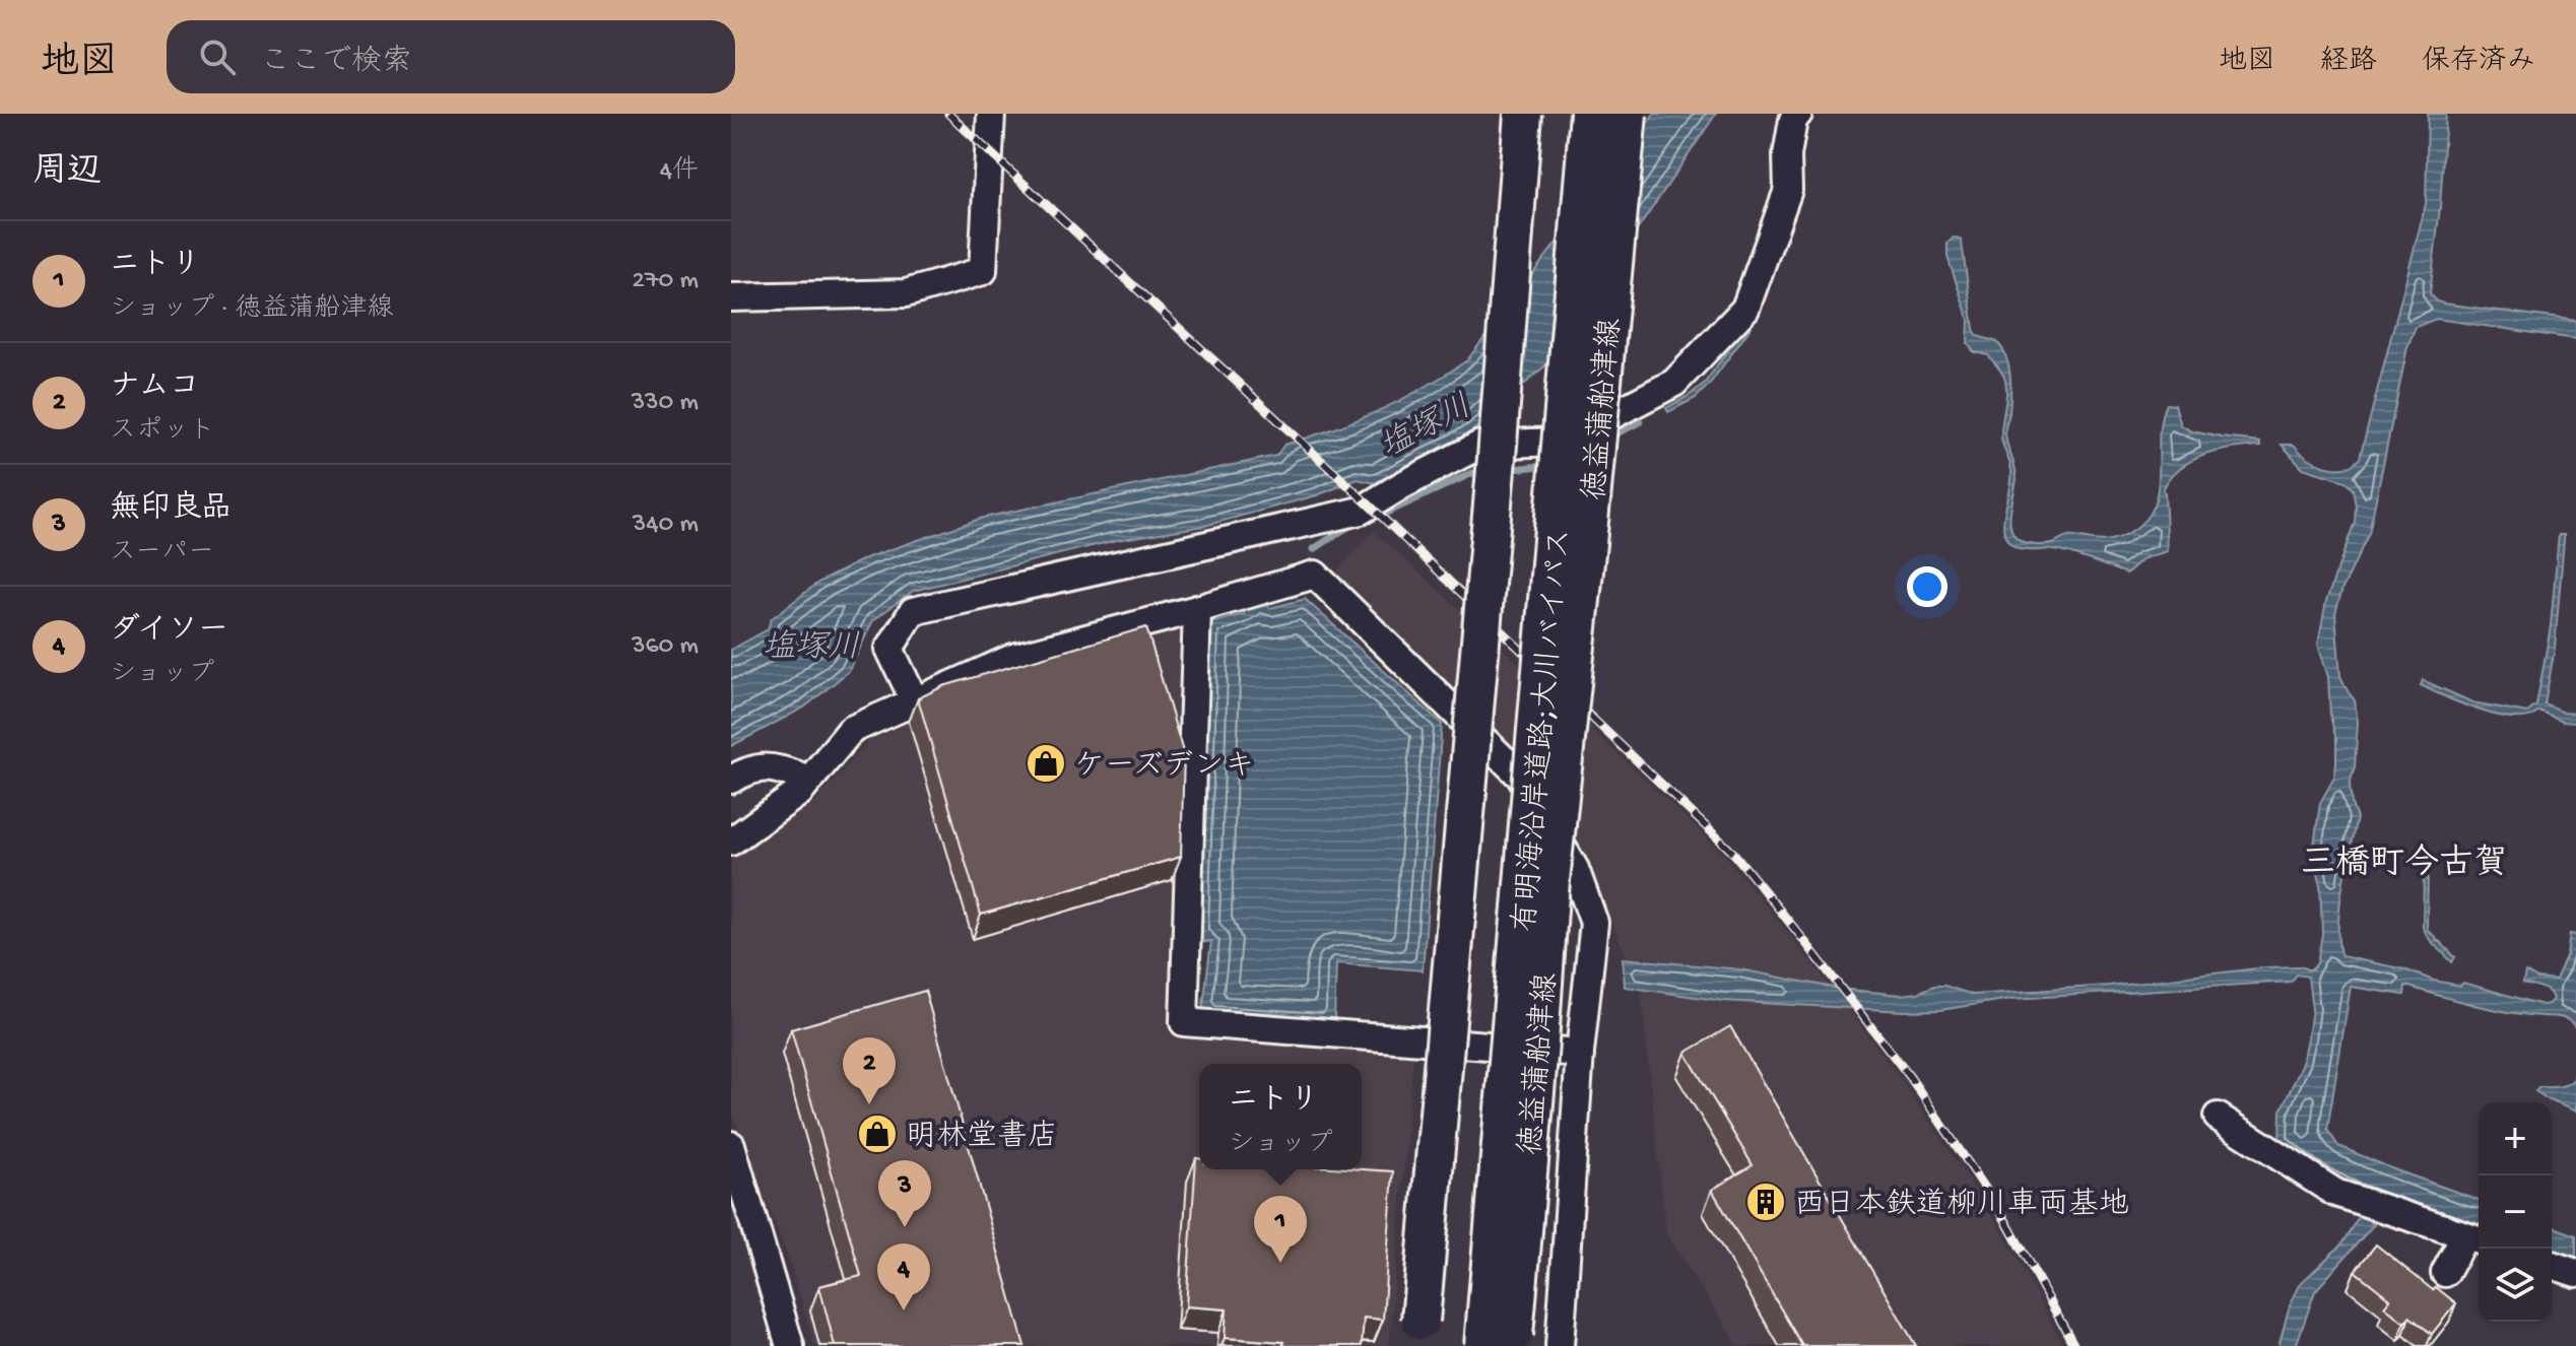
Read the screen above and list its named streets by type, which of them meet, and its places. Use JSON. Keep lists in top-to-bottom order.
{
  "streets": {
    "highway": ["有明海沿岸道路;大川バイパス"],
    "main road": ["徳益蒲船津線"]
  },
  "crossings": [
    ["徳益蒲船津線", "有明海沿岸道路;大川バイパス"]
  ],
  "districts": ["三橋町今古賀"],
  "water": ["塩塚川"],
  "places": {
    "shop": ["ケーズデンキ", "明林堂書店"],
    "building": ["西日本鉄道柳川車両基地"]
  },
  "page": {
    "header": "地図",
    "search": "ここで検索",
    "nav": ["地図", "経路", "保存済み"],
    "heading": ["周辺", "4件"],
    "list": [
      {
        "mark": "1",
        "name": "ニトリ",
        "note": "ショップ · 徳益蒲船津線",
        "value": "270 m"
      },
      {
        "mark": "2",
        "name": "ナムコ",
        "note": "スポット",
        "value": "330 m"
      },
      {
        "mark": "3",
        "name": "無印良品",
        "note": "スーパー",
        "value": "340 m"
      },
      {
        "mark": "4",
        "name": "ダイソー",
        "note": "ショップ",
        "value": "360 m"
      }
    ],
    "pins": [
      "2",
      "3",
      "1",
      "4"
    ],
    "popup": ["ニトリ", "ショップ"],
    "map_buttons": ["+", "−"]
  }
}
